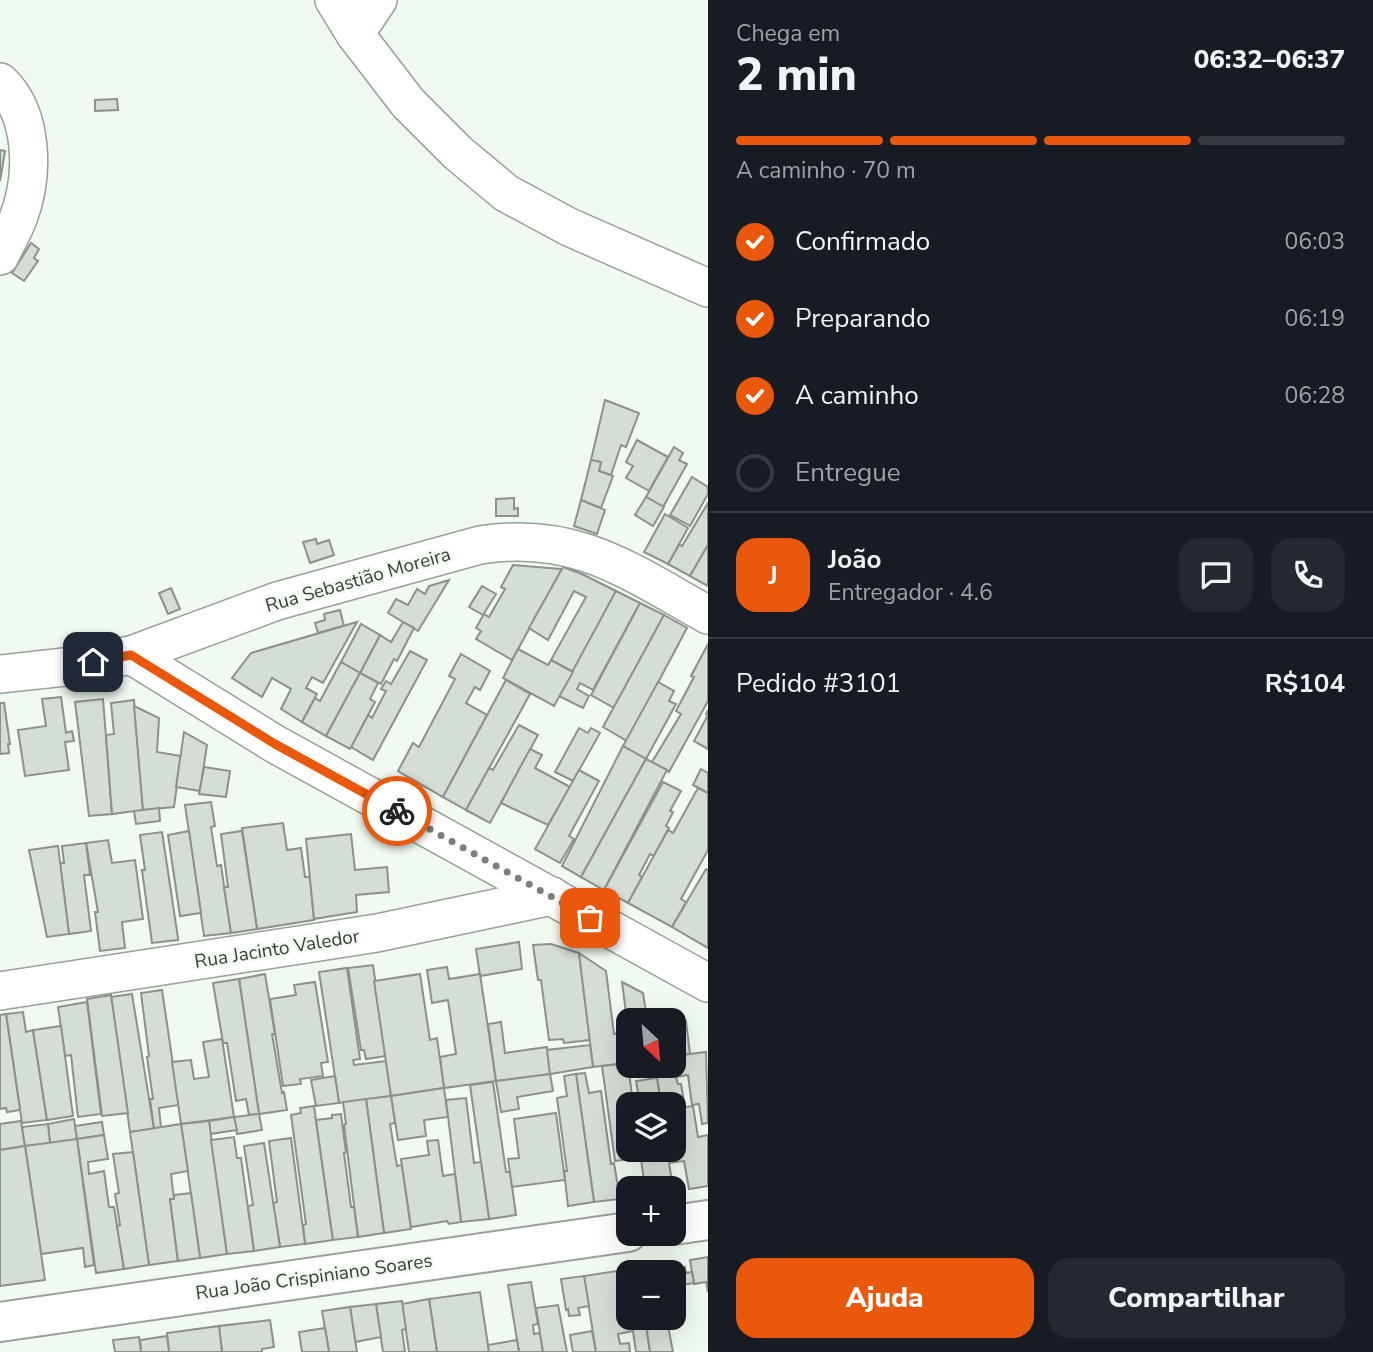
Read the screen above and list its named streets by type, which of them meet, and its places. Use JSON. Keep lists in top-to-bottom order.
{
  "streets": {
    "street": ["Rua Sebastião Moreira", "Rua Jacinto Valedor", "Rua João Crispiniano Soares"]
  },
  "north": "bottom right",
  "page": {
    "heading": ["2 min", "Chega em", "06:32–06:37"],
    "panel": [
      "João",
      "Entregador · 4.6",
      "Pedido #3101",
      "R$104"
    ],
    "bar": "A caminho · 70 m",
    "list": [
      ["Confirmado", "06:03"],
      ["Preparando", "06:19"],
      ["A caminho", "06:28"],
      "Entregue"
    ],
    "round": "J",
    "map_buttons": ["+", "−"],
    "buttons": ["Ajuda", "Compartilhar"]
  }
}
